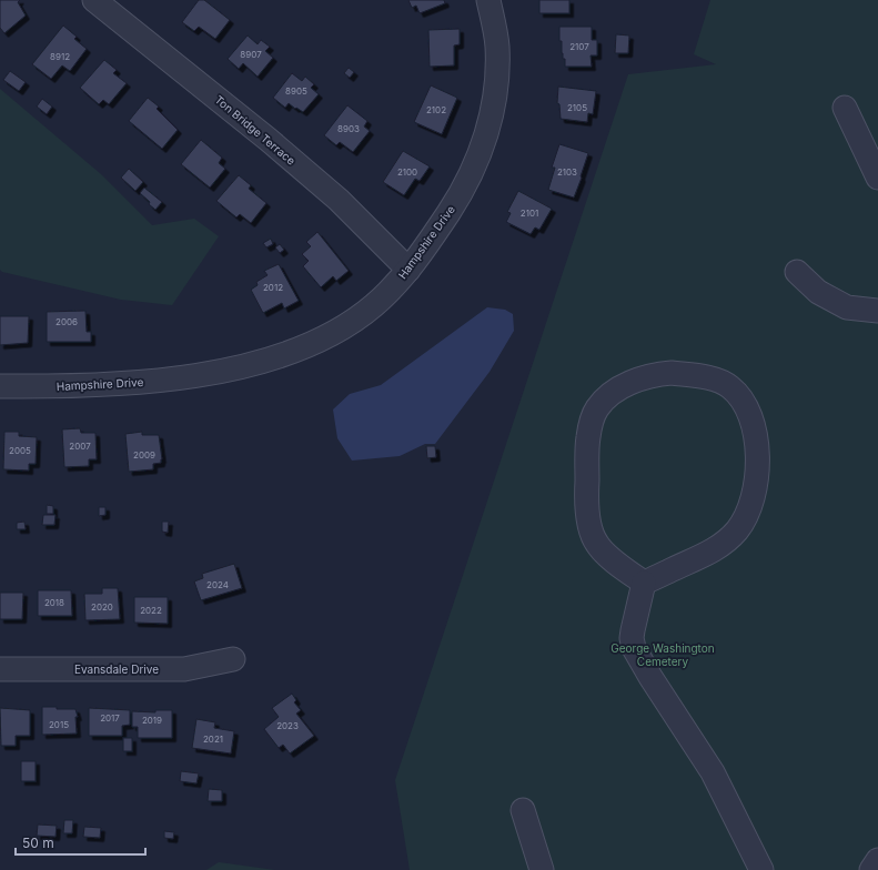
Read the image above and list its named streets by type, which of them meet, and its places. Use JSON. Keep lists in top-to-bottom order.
{
  "streets": {
    "street": ["Ton Bridge Terrace", "Hampshire Drive", "Evansdale Drive"]
  },
  "crossings": [
    ["Ton Bridge Terrace", "Hampshire Drive"]
  ],
  "parks": ["George Washington Cemetery"],
  "house_numbers": [
    "2107",
    "8907",
    "8912",
    "8905",
    "2105",
    "2102",
    "8903",
    "2100",
    "2103",
    "2101",
    "2012",
    "2006",
    "2007",
    "2005",
    "2009",
    "2024",
    "2018",
    "2020",
    "2022",
    "2017",
    "2019",
    "2015",
    "2023",
    "2021"
  ],
  "scale_bar": "50 m"
}
